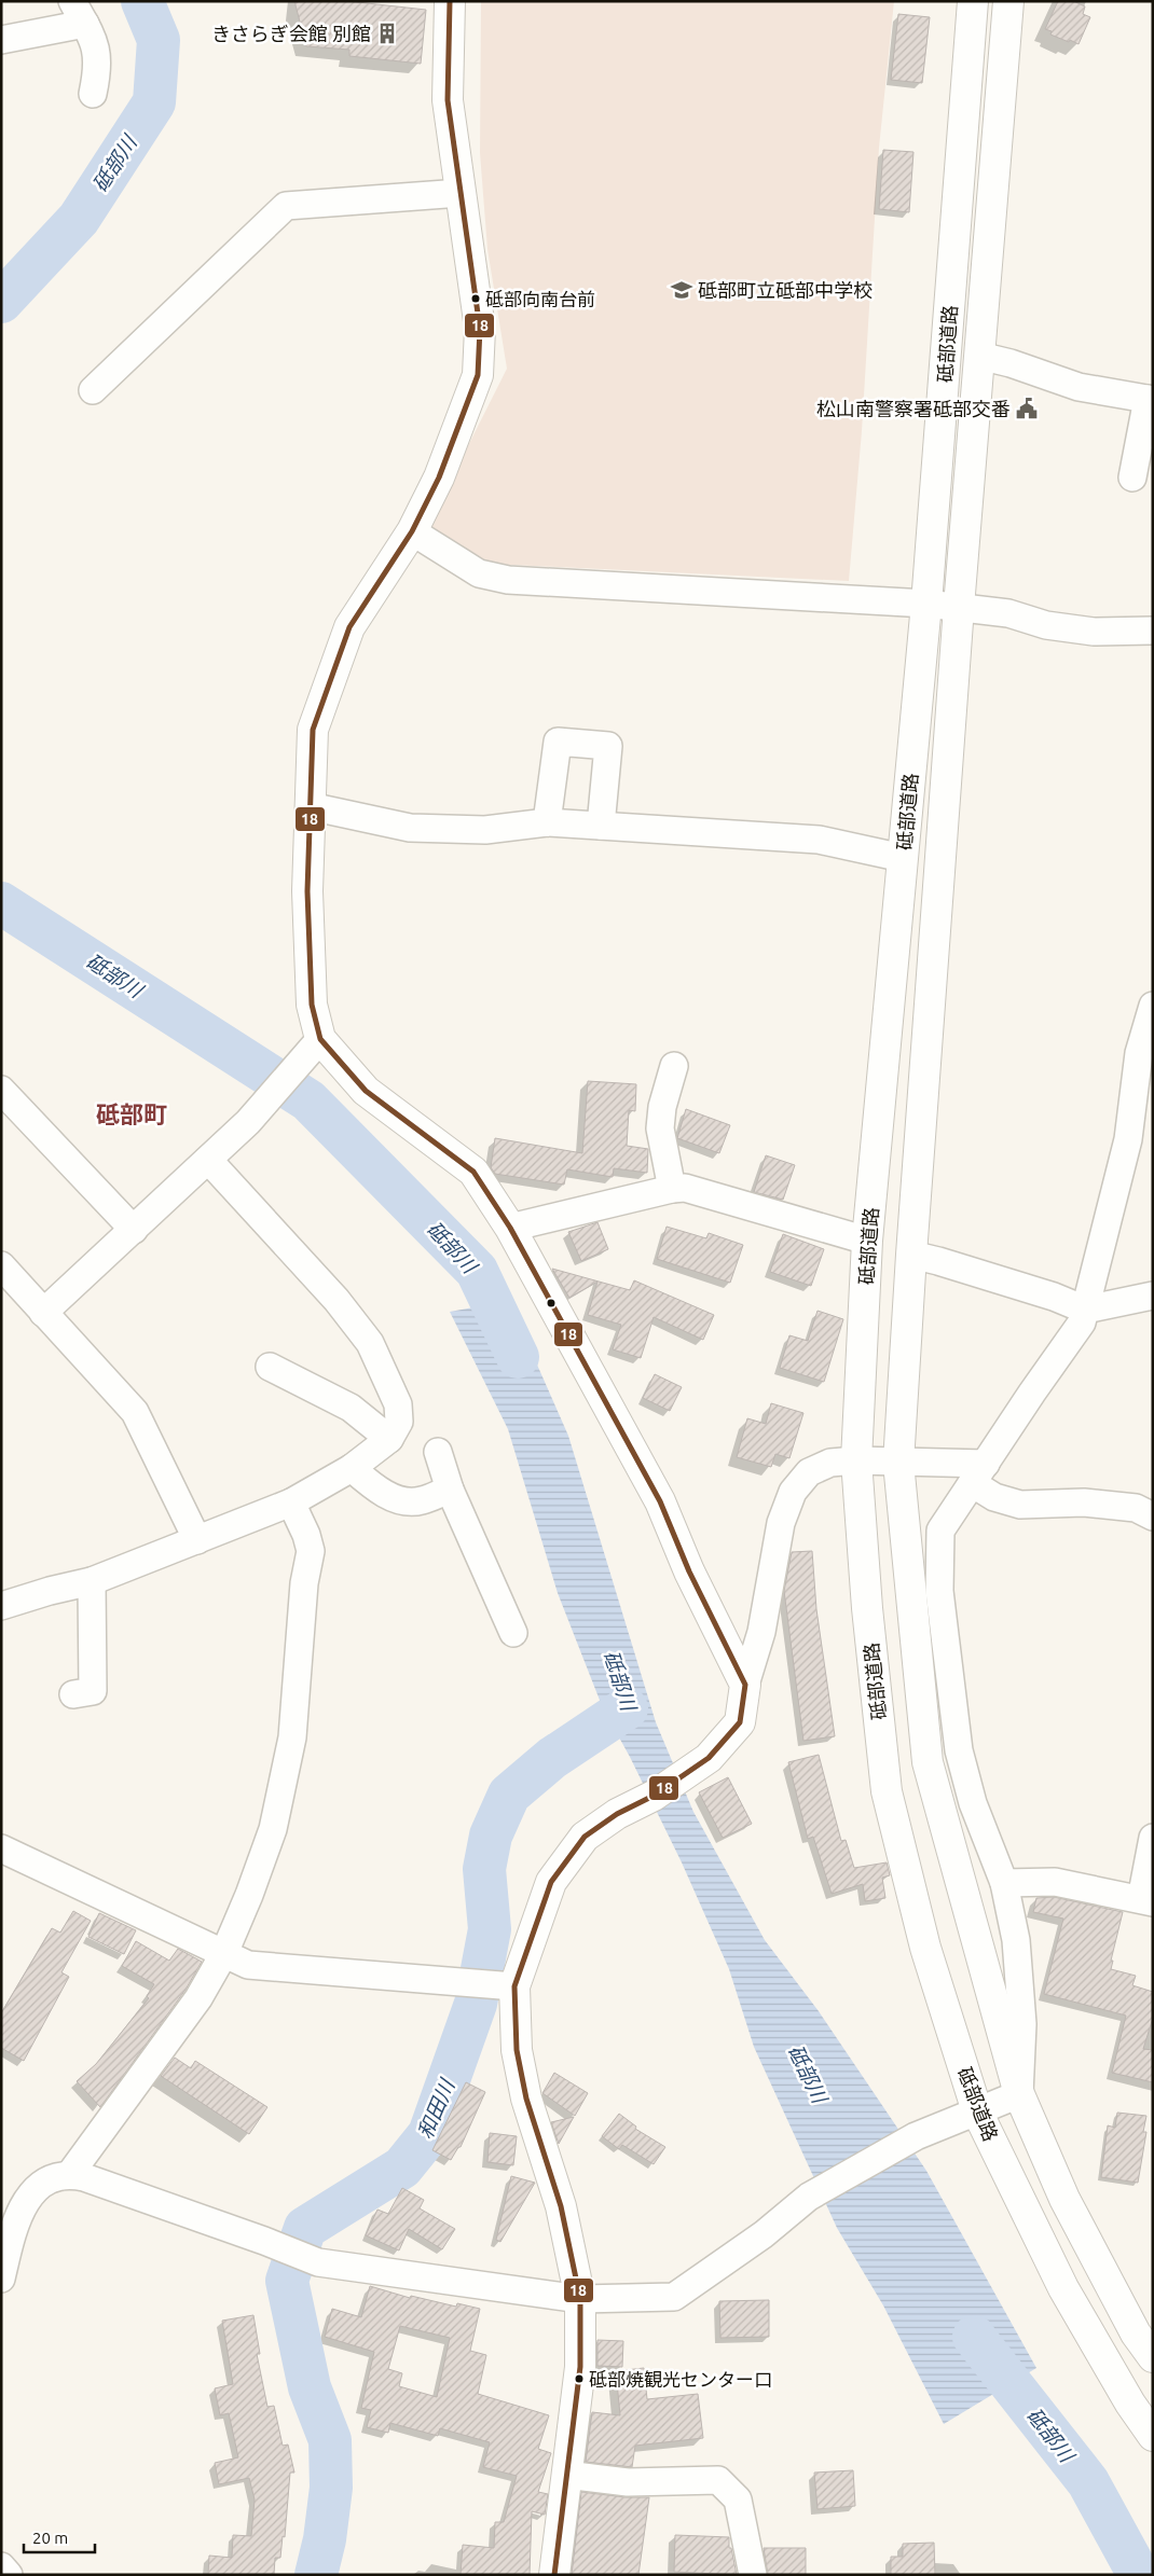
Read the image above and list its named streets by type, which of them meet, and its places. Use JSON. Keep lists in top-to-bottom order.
{
  "streets": {
    "main road": ["砥部道路"]
  },
  "districts": ["砥部町"],
  "water": ["砥部川", "和田川"],
  "places": {
    "building": ["きさらぎ会館 別館"],
    "school or university": ["砥部町立砥部中学校"],
    "other": ["砥部向南台前", "砥部焼観光センター口"],
    "public building": ["松山南警察署砥部交番"]
  },
  "lines": ["transit line 18"],
  "scale_bar": "20 m"
}
